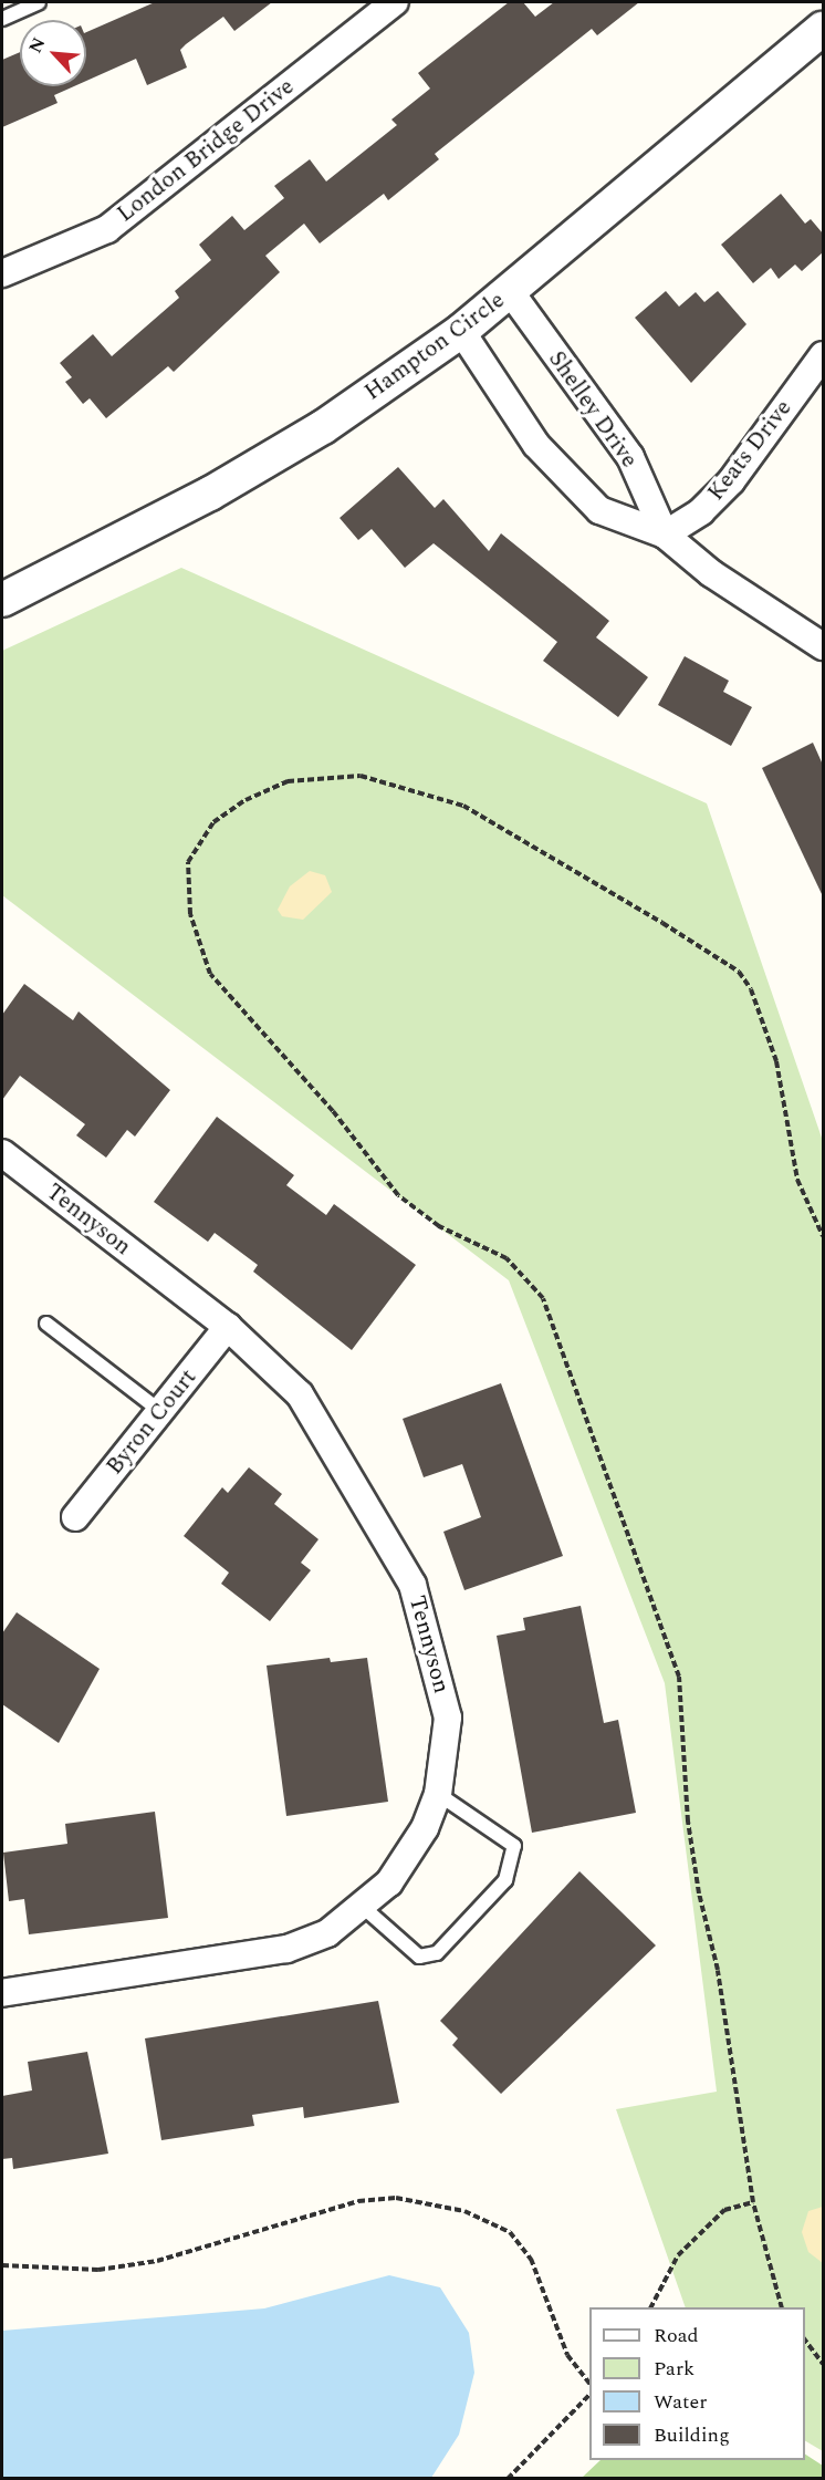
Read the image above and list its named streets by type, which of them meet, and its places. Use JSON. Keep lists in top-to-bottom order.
{
  "streets": {
    "street": [
      "London Bridge Drive",
      "Hampton Circle",
      "Shelley Drive",
      "Keats Drive",
      "Tennyson",
      "Byron Court"
    ]
  },
  "crossings": [
    ["Hampton Circle", "Shelley Drive"],
    ["Shelley Drive", "Keats Drive"],
    ["Tennyson", "Byron Court"]
  ],
  "legend": [
    "Road",
    "Park",
    "Water",
    "Building"
  ],
  "north": "top left"
}
